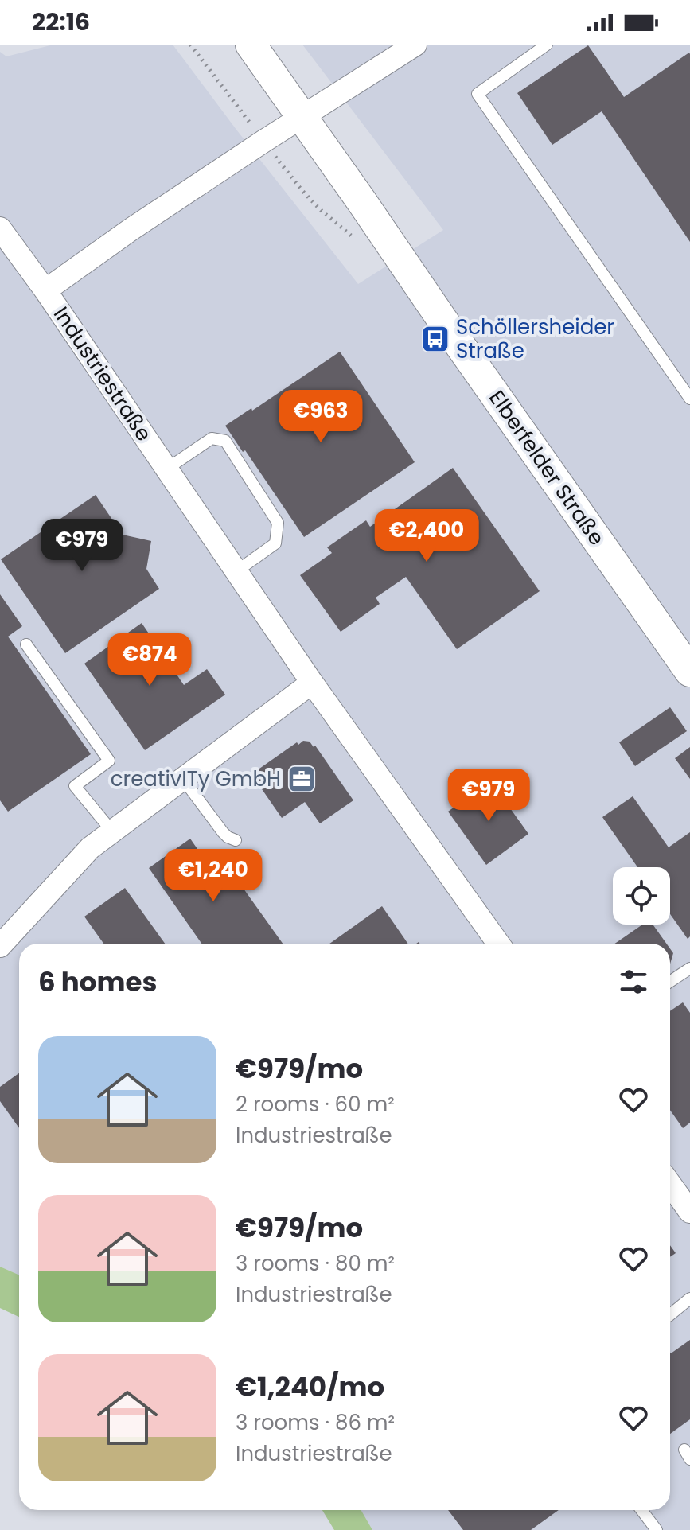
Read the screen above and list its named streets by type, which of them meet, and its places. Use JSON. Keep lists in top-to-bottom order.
{
  "streets": {
    "street": ["Industriestraße", "Elberfelder Straße"]
  },
  "crossings": [
    ["Industriestraße", "Elberfelder Straße"]
  ],
  "places": {
    "bus stop": ["Schöllersheider Straße"],
    "office": ["creativITy GmbH"]
  },
  "page": {
    "status": "22:16",
    "price": [
      "€963",
      "€2,400",
      "€979",
      "€874",
      "€979",
      "€1,240"
    ],
    "heading": "6 homes",
    "list": [
      {
        "name": "€979/mo",
        "note": "2 rooms · 60 m² · Industriestraße"
      },
      {
        "name": "€979/mo",
        "note": "3 rooms · 80 m² · Industriestraße"
      },
      {
        "name": "€1,240/mo",
        "note": "3 rooms · 86 m² · Industriestraße"
      }
    ]
  }
}
